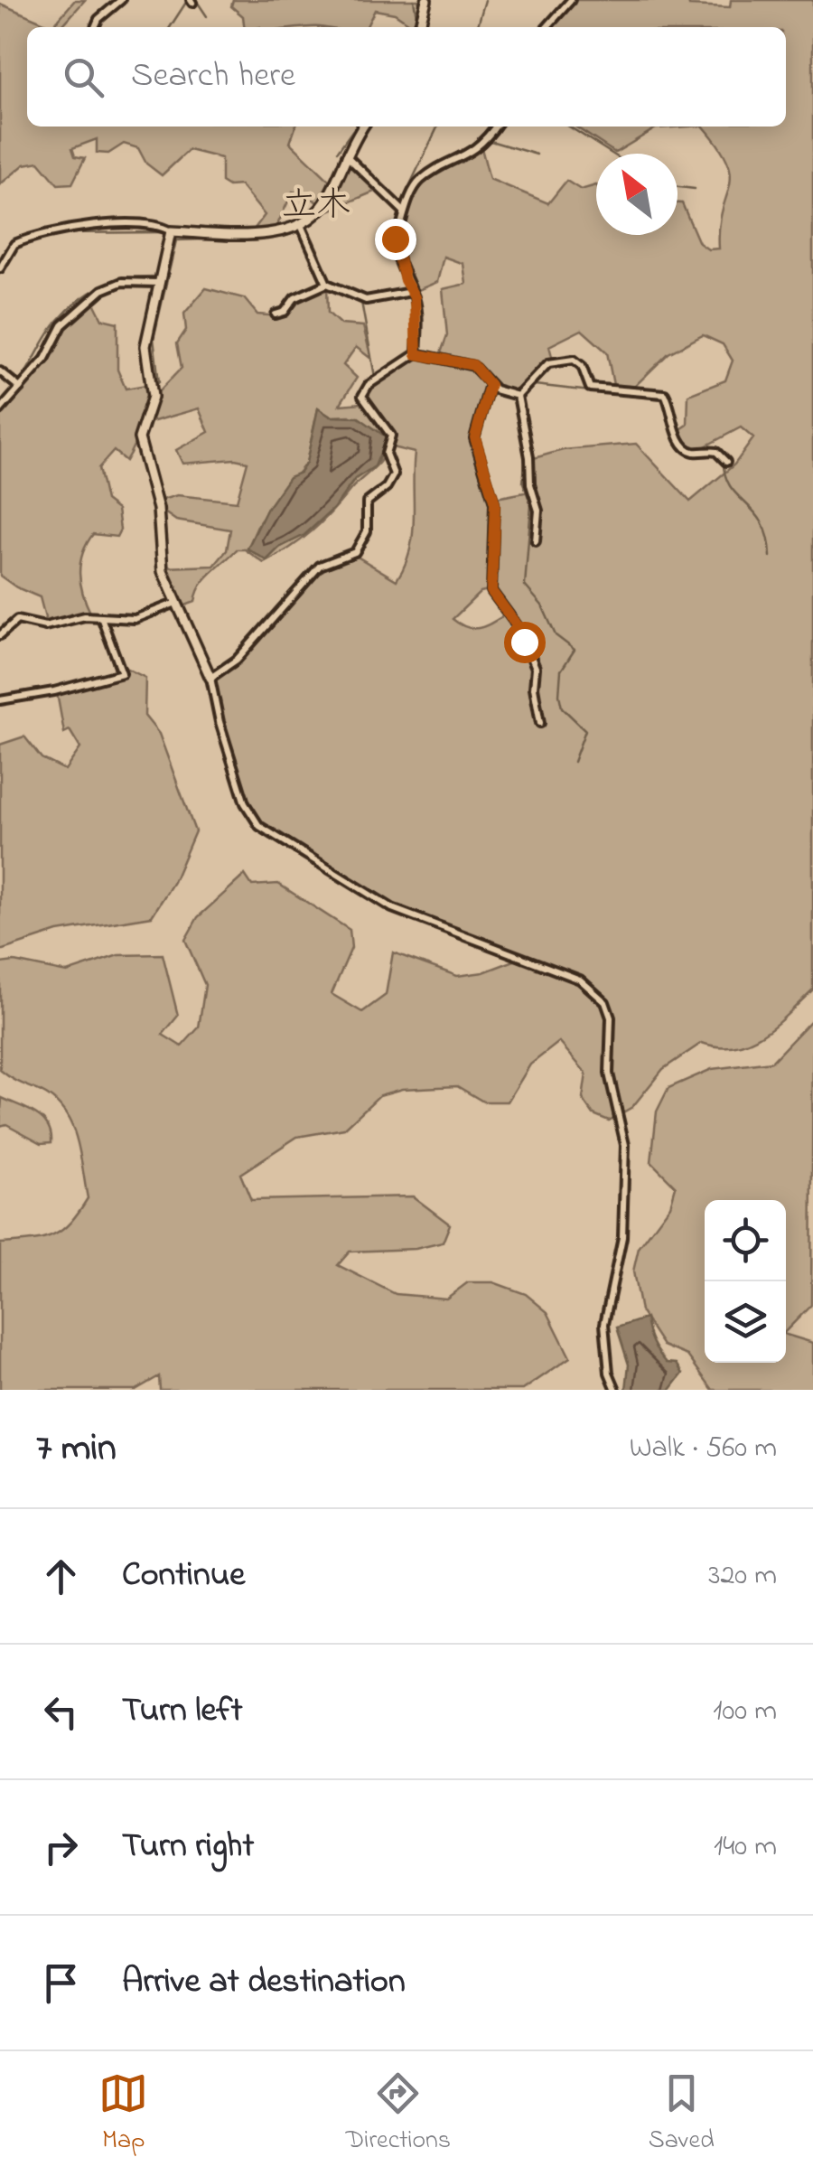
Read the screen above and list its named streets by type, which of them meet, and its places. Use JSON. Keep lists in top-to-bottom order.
{
  "districts": ["立木"],
  "north": "top left",
  "page": {
    "search": "Search here",
    "heading": ["7 min", "Walk · 560 m"],
    "list": [
      ["Continue", "320 m"],
      ["Turn left", "100 m"],
      ["Turn right", "140 m"],
      "Arrive at destination"
    ],
    "nav": ["Map", "Directions", "Saved"]
  }
}
